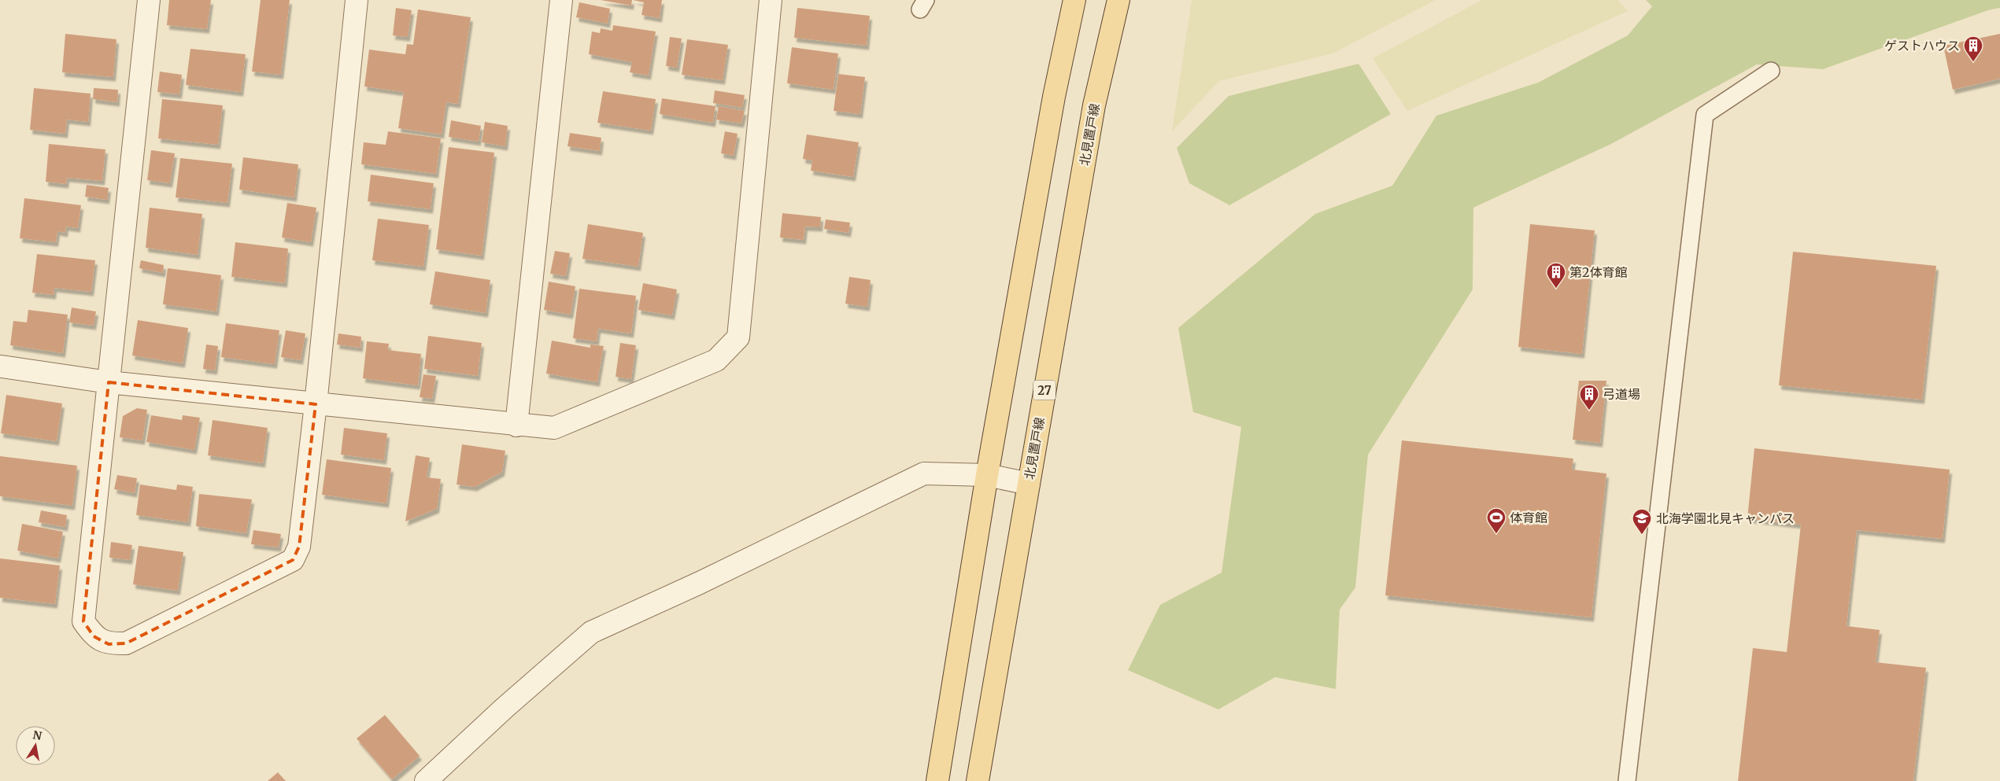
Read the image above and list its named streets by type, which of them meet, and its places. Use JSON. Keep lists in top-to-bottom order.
{
  "streets": {
    "main road": ["北見置戸線", "27"]
  },
  "places": {
    "building": ["ゲストハウス", "第2体育館", "弓道場"],
    "sports": ["体育館"],
    "school or university": ["北海学園北見キャンパス"]
  },
  "north": "top"
}
